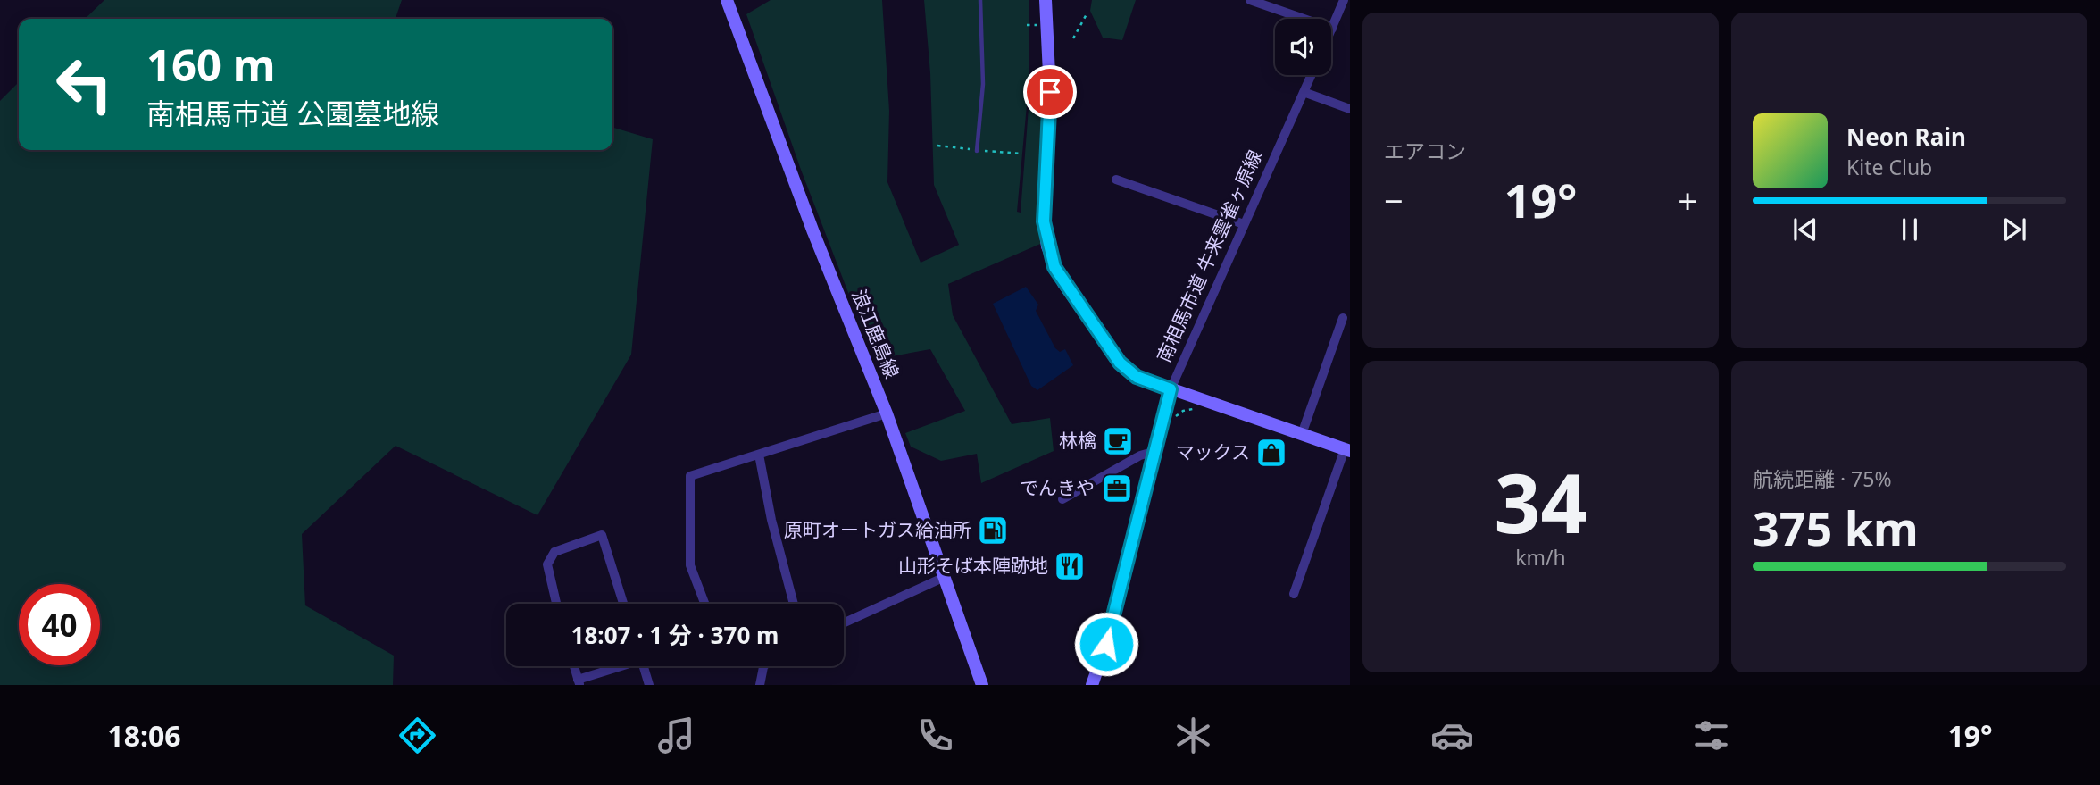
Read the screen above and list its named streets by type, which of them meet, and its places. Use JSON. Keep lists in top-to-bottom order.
{
  "streets": {
    "street": ["南相馬市道 牛来雲雀ヶ原線", "浪江鹿島線"]
  },
  "places": {
    "cafe": ["林檎"],
    "shop": ["マックス"],
    "office": ["でんきや"],
    "fuel station": ["原町オートガス給油所"],
    "restaurant": ["山形そば本陣跡地"]
  },
  "page": {
    "tile": [
      "エアコン",
      ["34", "km/h"],
      ["航続距離 · 75%", "375 km"]
    ],
    "turn": ["160 m", "南相馬市道 公園墓地線"],
    "song": ["Neon Rain", "Kite Club"],
    "heat": ["−", "19°", "+"],
    "limit": "40",
    "trip": "18:07 · 1 分 · 370 m",
    "tabs": ["18:06", "19°"]
  }
}
